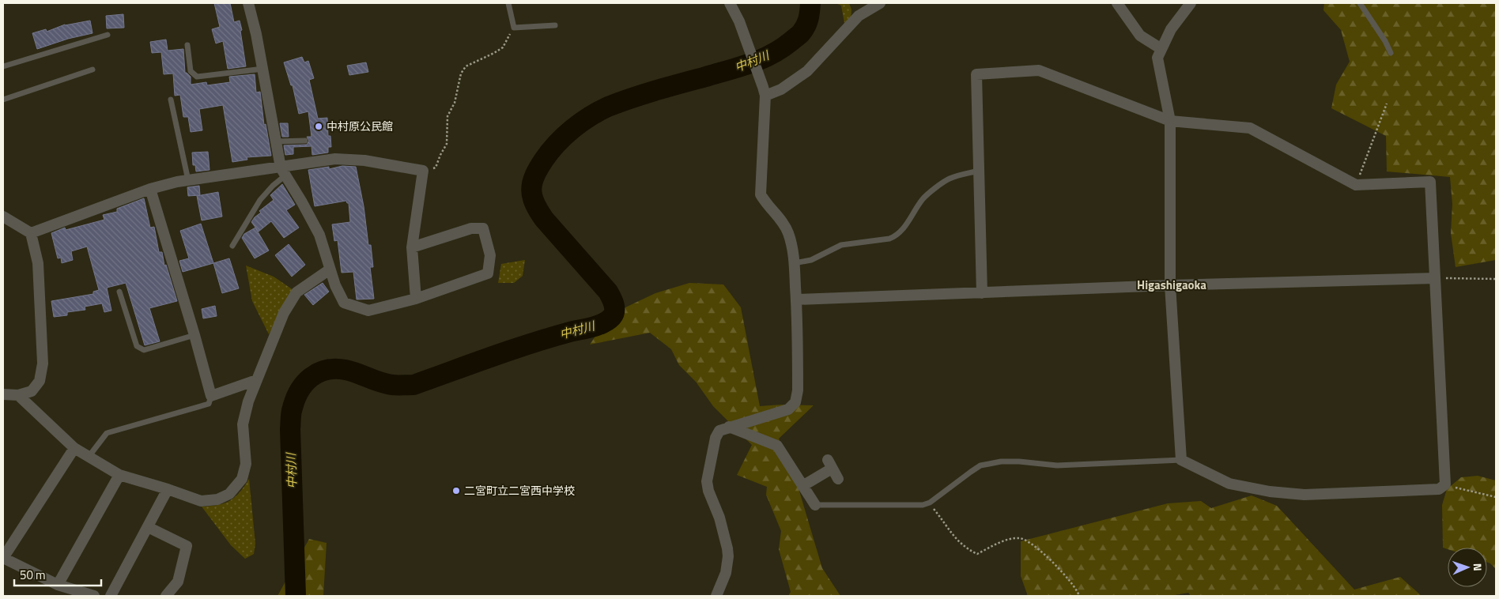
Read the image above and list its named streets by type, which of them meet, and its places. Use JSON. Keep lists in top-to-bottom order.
{
  "districts": ["Higashigaoka"],
  "water": ["中村川"],
  "places": ["中村原公民館", "二宮町立二宮西中学校"],
  "scale_bar": "50 m",
  "north": "right"
}
